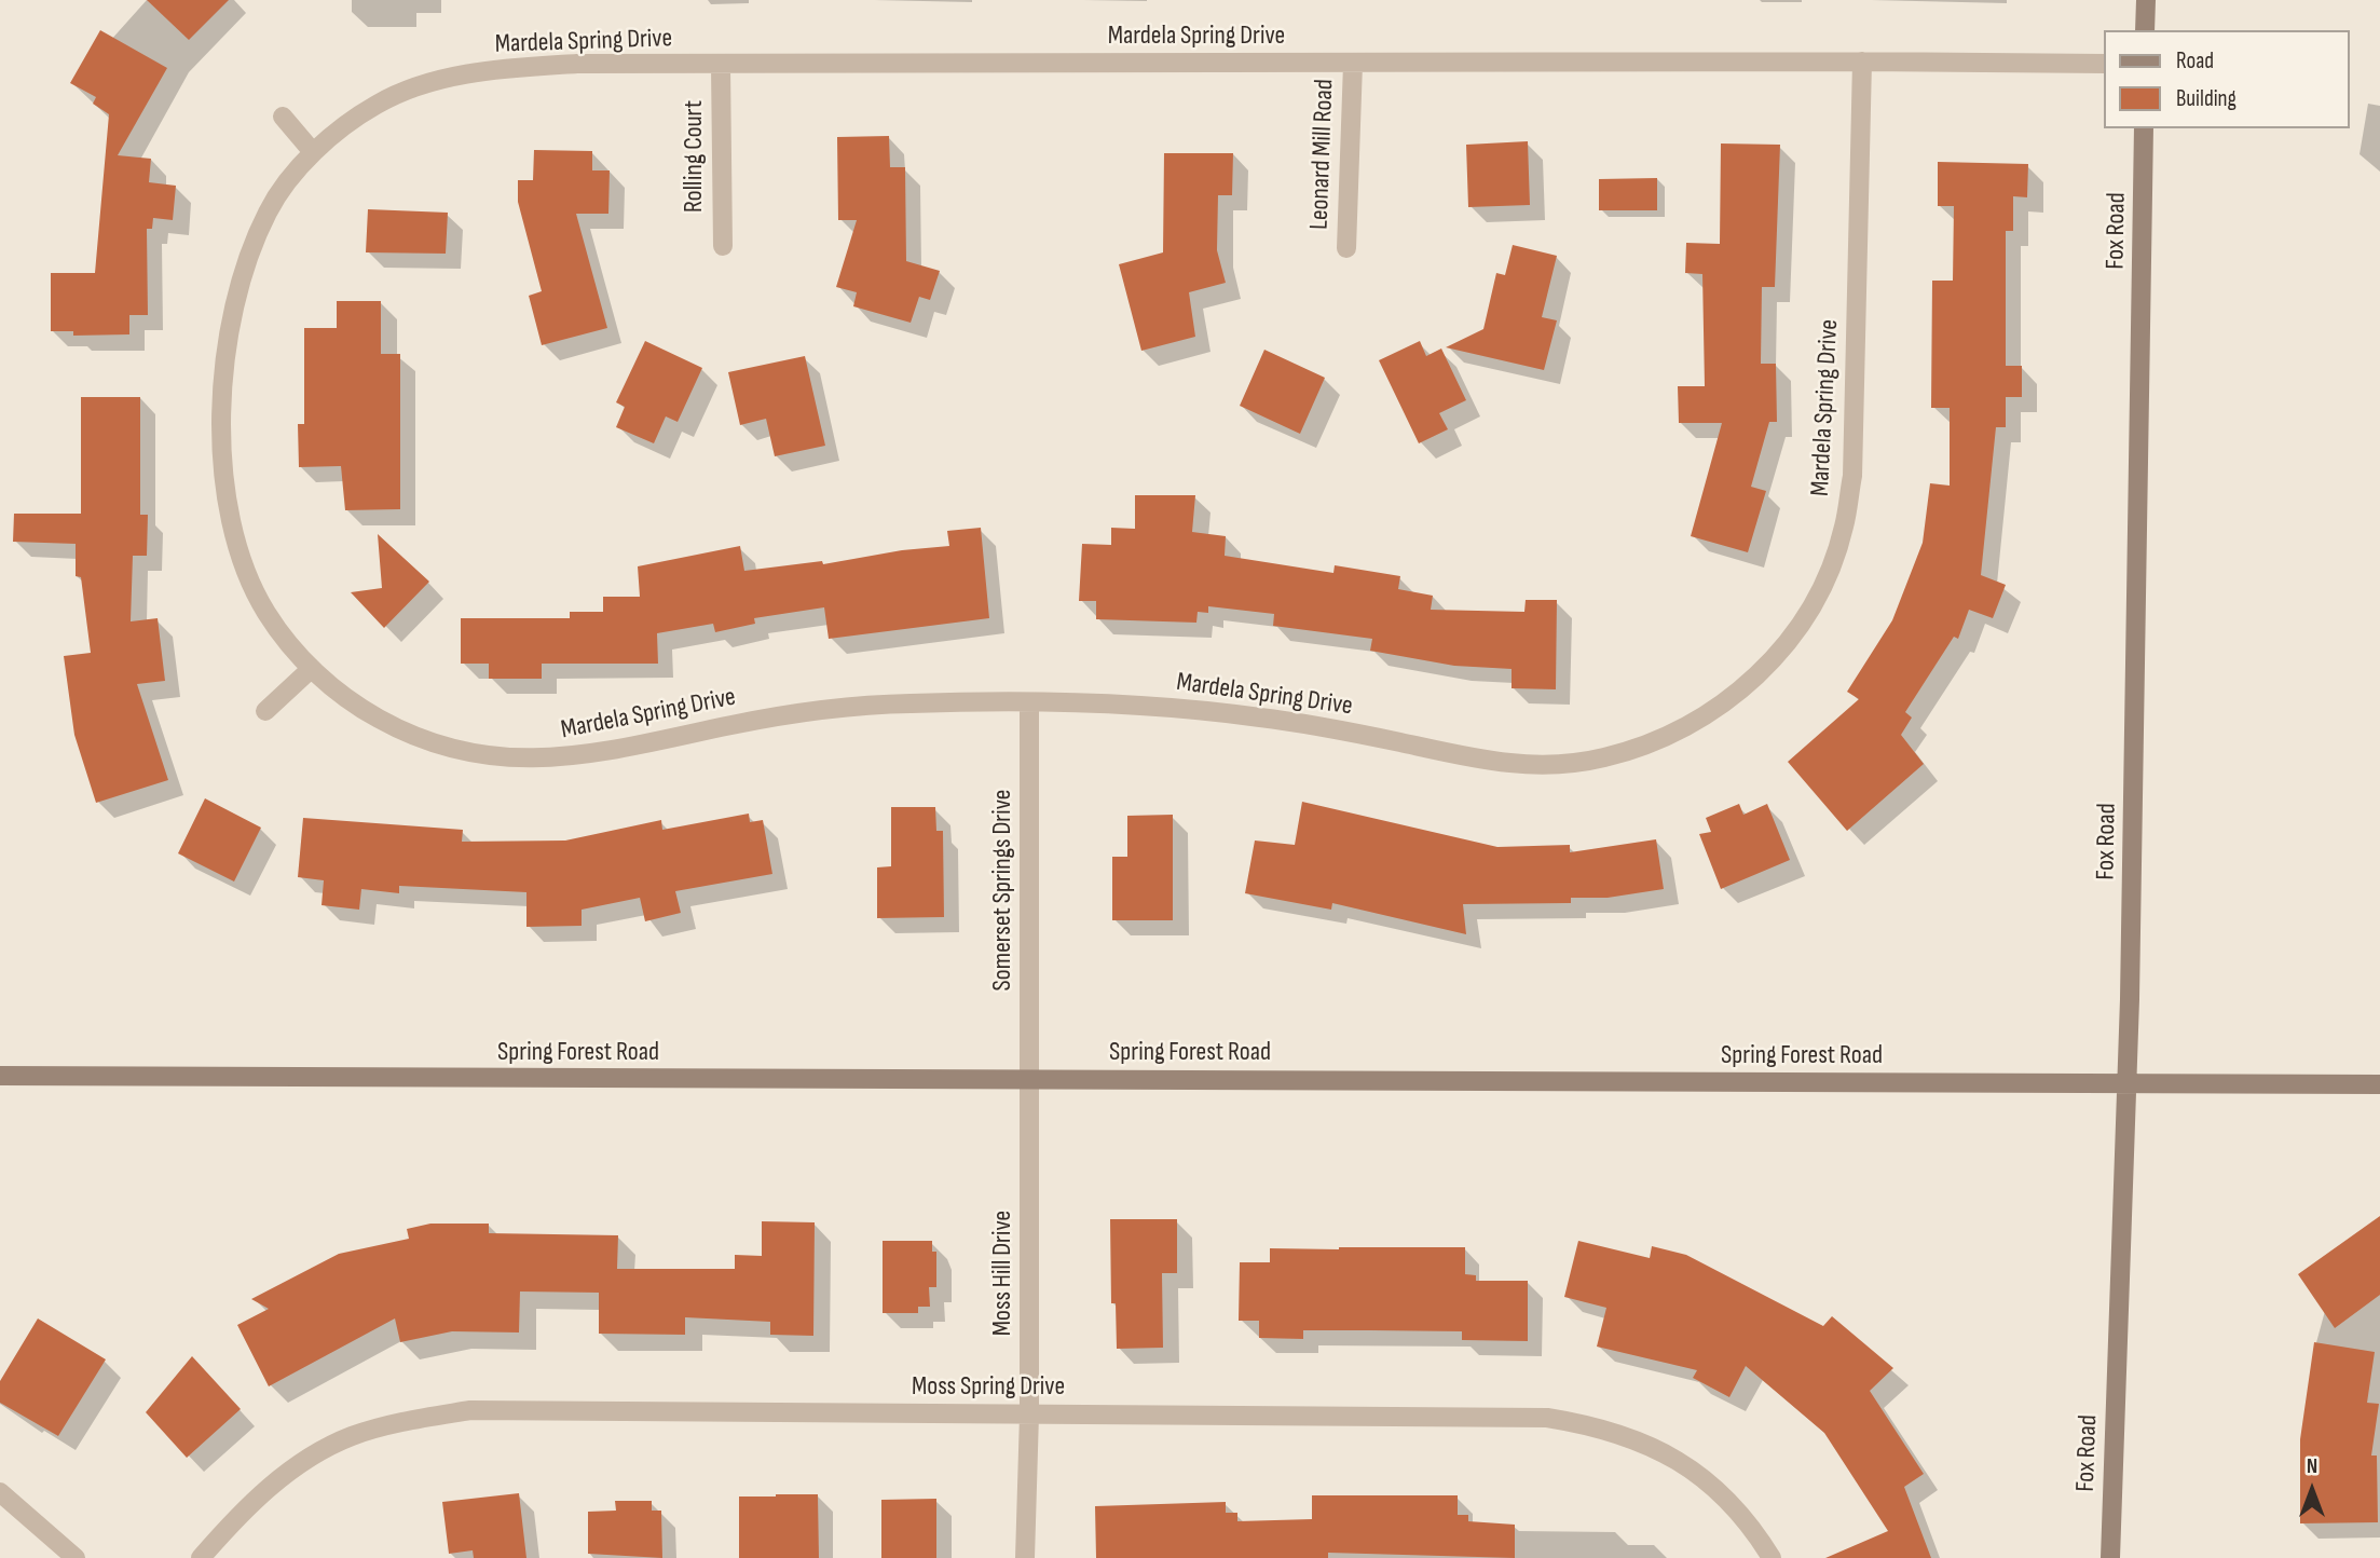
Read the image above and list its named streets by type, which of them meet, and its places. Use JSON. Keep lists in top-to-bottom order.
{
  "streets": {
    "main road": ["Fox Road", "Spring Forest Road"],
    "street": [
      "Mardela Spring Drive",
      "Leonard Mill Road",
      "Rolling Court",
      "Somerset Springs Drive",
      "Moss Hill Drive",
      "Moss Spring Drive"
    ]
  },
  "crossings": [
    ["Mardela Spring Drive", "Leonard Mill Road"],
    ["Mardela Spring Drive", "Rolling Court"],
    ["Mardela Spring Drive", "Somerset Springs Drive"],
    ["Fox Road", "Spring Forest Road"],
    ["Somerset Springs Drive", "Spring Forest Road"],
    ["Somerset Springs Drive", "Moss Hill Drive"],
    ["Spring Forest Road", "Moss Hill Drive"],
    ["Moss Hill Drive", "Moss Spring Drive"]
  ],
  "legend": ["Road", "Building"],
  "north": "top"
}
